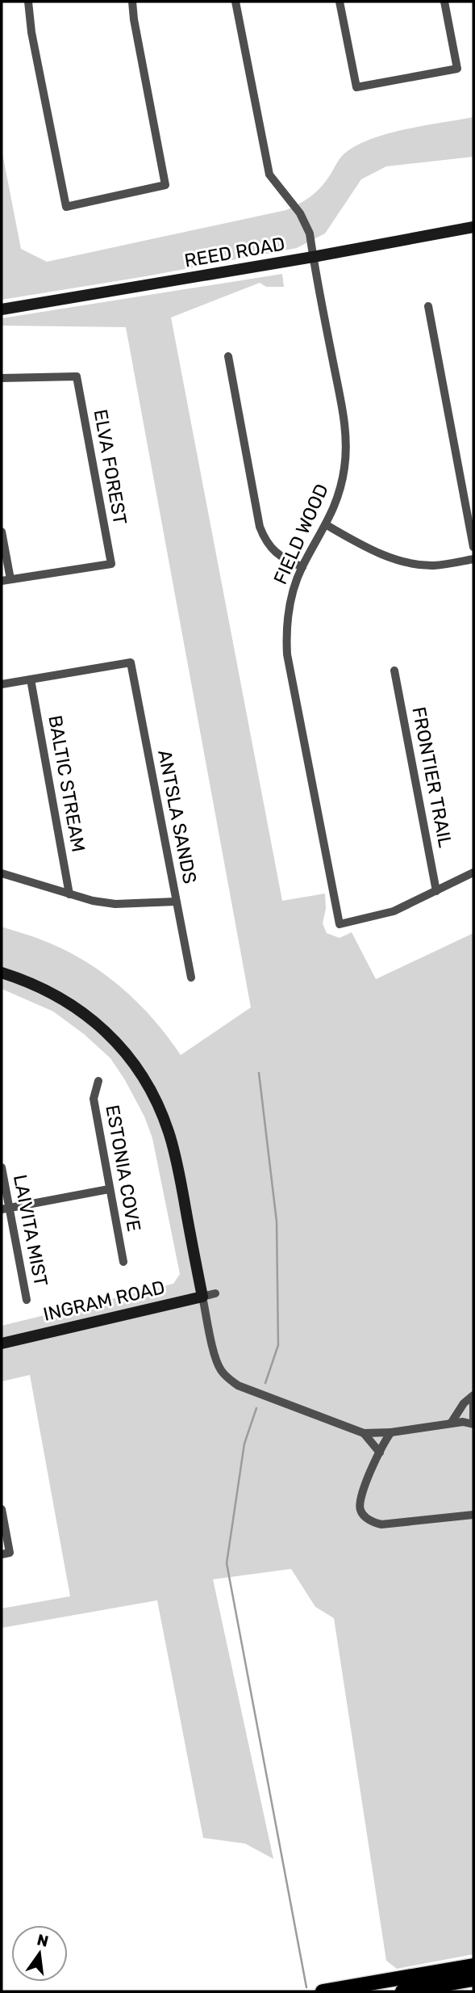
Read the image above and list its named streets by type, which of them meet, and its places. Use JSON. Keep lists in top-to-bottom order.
{
  "streets": {
    "street": [
      "REED ROAD",
      "ELVA FOREST",
      "FIELD WOOD",
      "FRONTIER TRAIL",
      "BALTIC STREAM",
      "ANTSLA SANDS",
      "ESTONIA COVE",
      "LAIVITA MIST",
      "INGRAM ROAD"
    ]
  },
  "crossings": [
    ["REED ROAD", "FIELD WOOD"],
    ["FIELD WOOD", "FRONTIER TRAIL"],
    ["BALTIC STREAM", "ANTSLA SANDS"]
  ],
  "north": "top"
}
